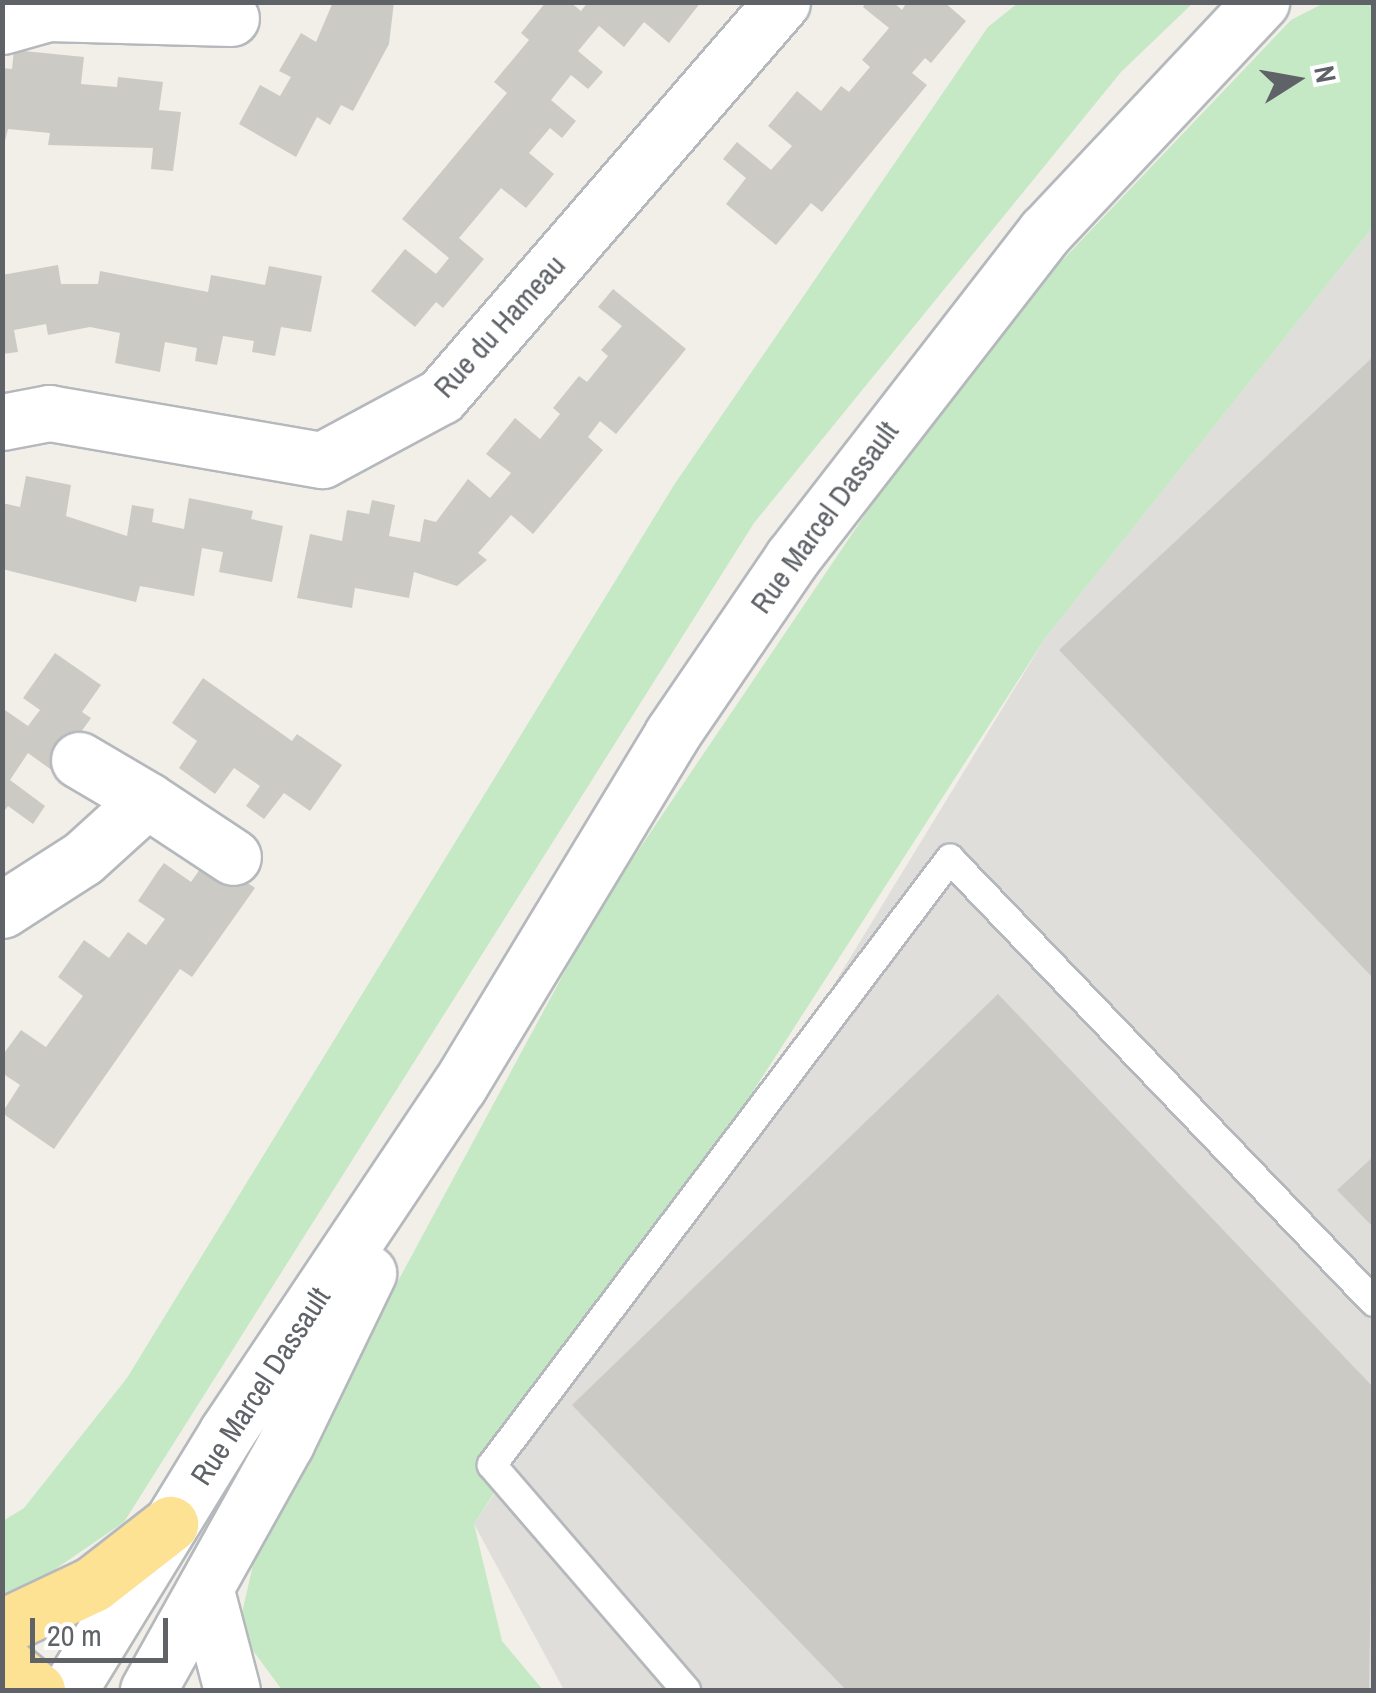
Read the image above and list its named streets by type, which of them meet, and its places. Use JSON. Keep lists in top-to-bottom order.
{
  "streets": {
    "street": ["Rue du Hameau", "Rue Marcel Dassault"]
  },
  "scale_bar": "20 m",
  "north": "right"
}
